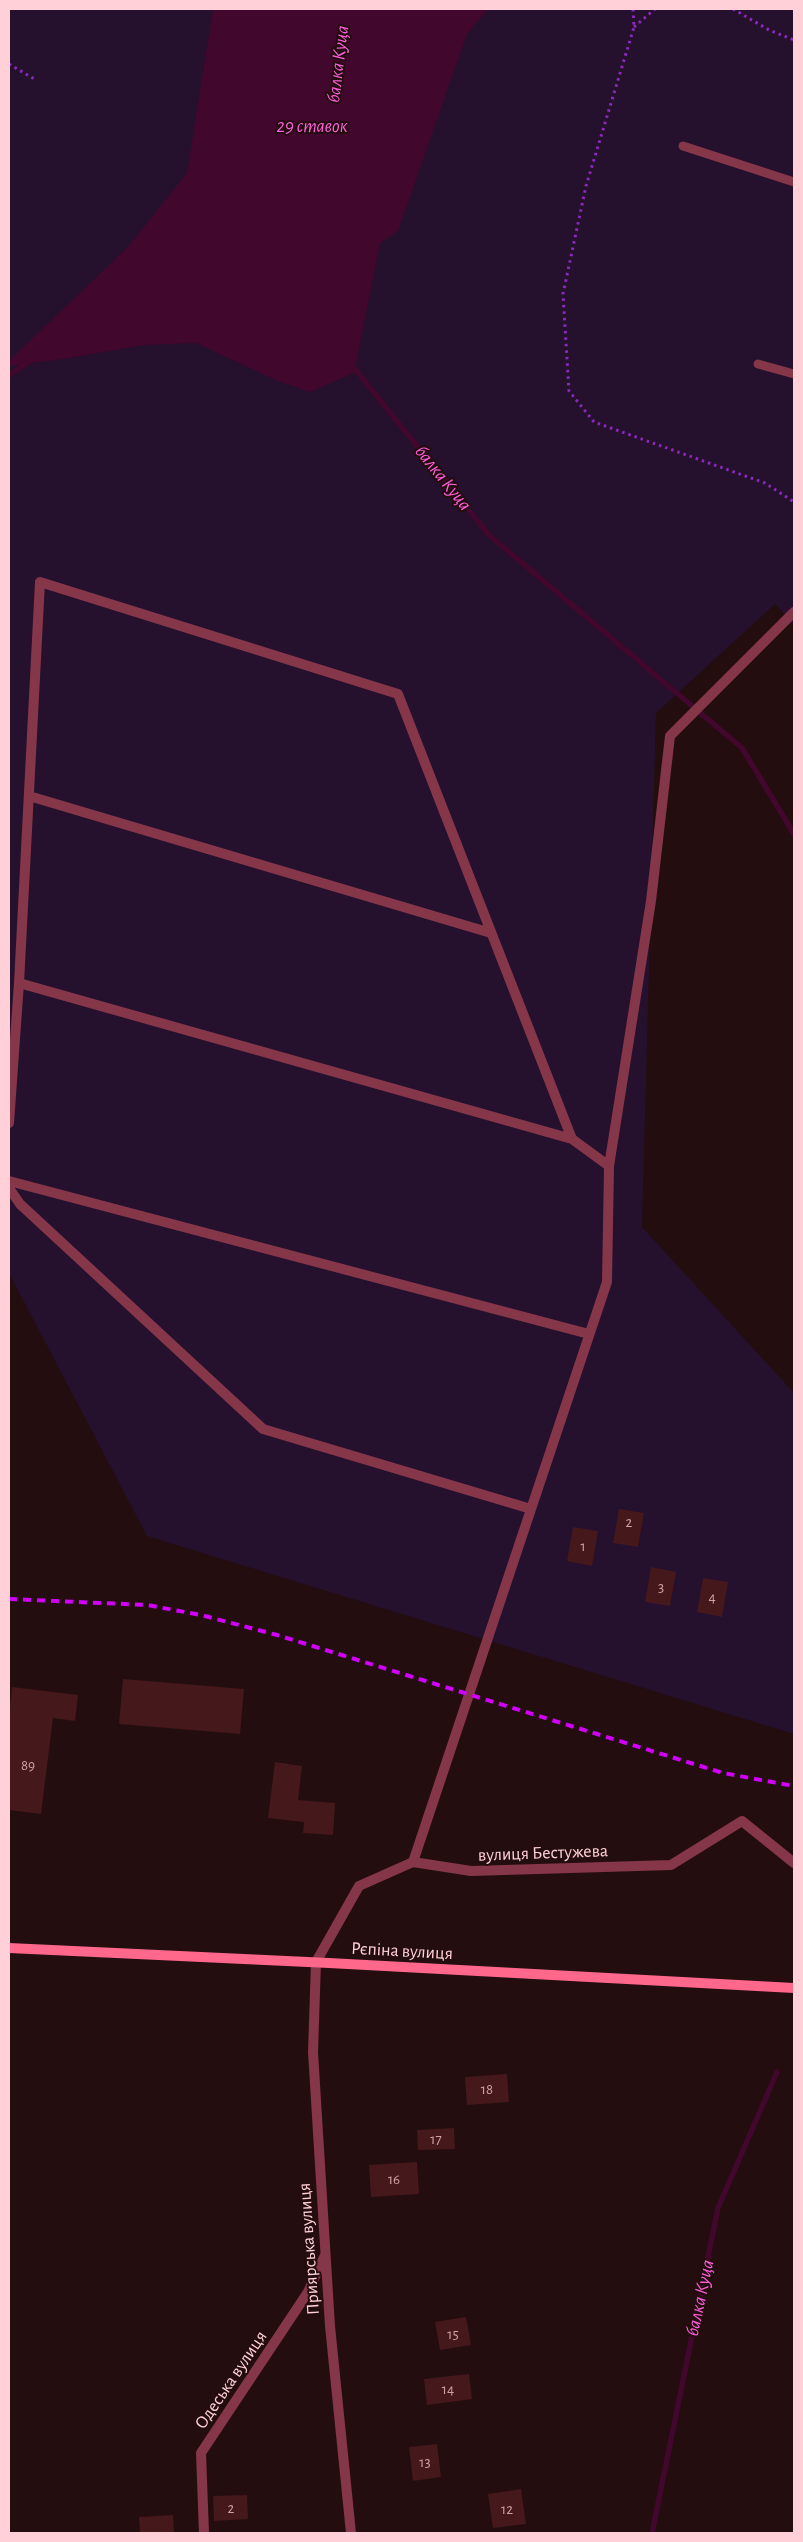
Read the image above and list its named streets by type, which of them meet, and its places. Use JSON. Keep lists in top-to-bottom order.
{
  "streets": {
    "street": [
      "вулиця Бестужева",
      "Рєпіна вулиця",
      "Приярська вулиця",
      "Одеська вулиця"
    ]
  },
  "crossings": [
    ["Рєпіна вулиця", "Приярська вулиця"],
    ["Приярська вулиця", "Одеська вулиця"]
  ],
  "water": ["балка Куца", "29 ставок"],
  "house_numbers": [
    "2",
    "1",
    "3",
    "4",
    "89",
    "18",
    "17",
    "16",
    "15",
    "14",
    "13",
    "2",
    "12"
  ]
}
